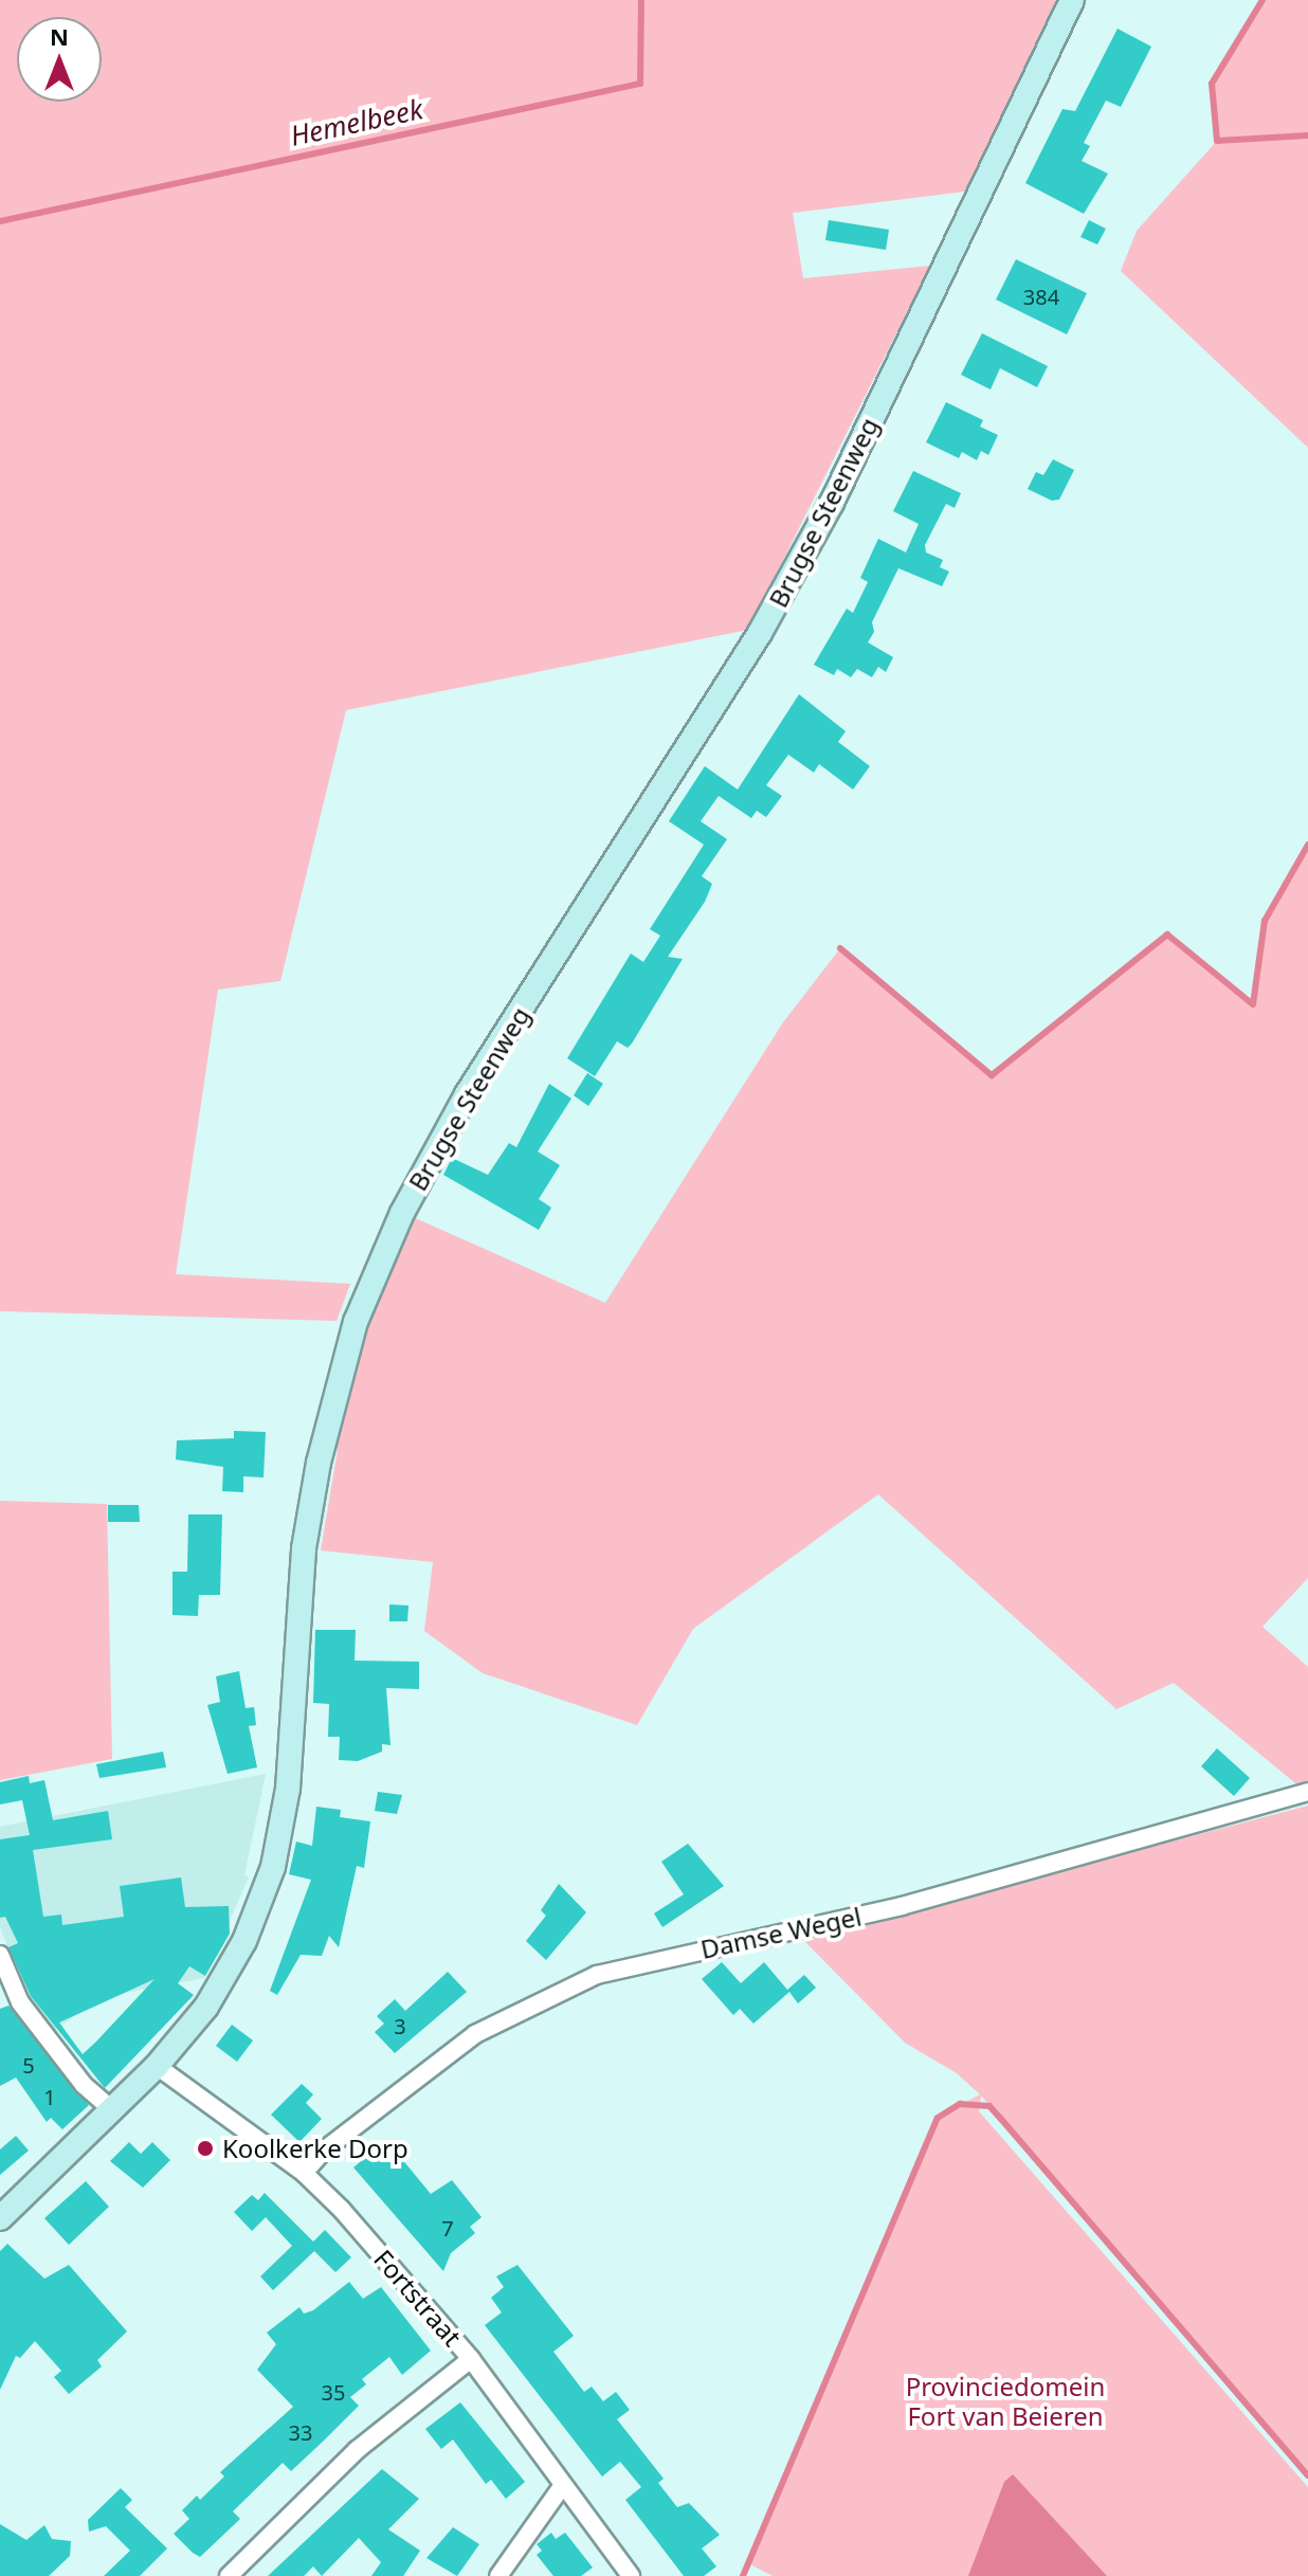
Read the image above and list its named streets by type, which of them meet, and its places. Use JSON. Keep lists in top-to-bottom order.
{
  "streets": {
    "main road": ["Brugse Steenweg"],
    "street": ["Damse Wegel", "Fortstraat"]
  },
  "crossings": [
    ["Brugse Steenweg", "Fortstraat"],
    ["Damse Wegel", "Fortstraat"]
  ],
  "water": ["Hemelbeek"],
  "parks": ["Provinciedomein Fort van Beieren"],
  "places": ["Koolkerke Dorp"],
  "house_numbers": [
    "384",
    "3",
    "5",
    "1",
    "7",
    "35",
    "33"
  ],
  "north": "top"
}
